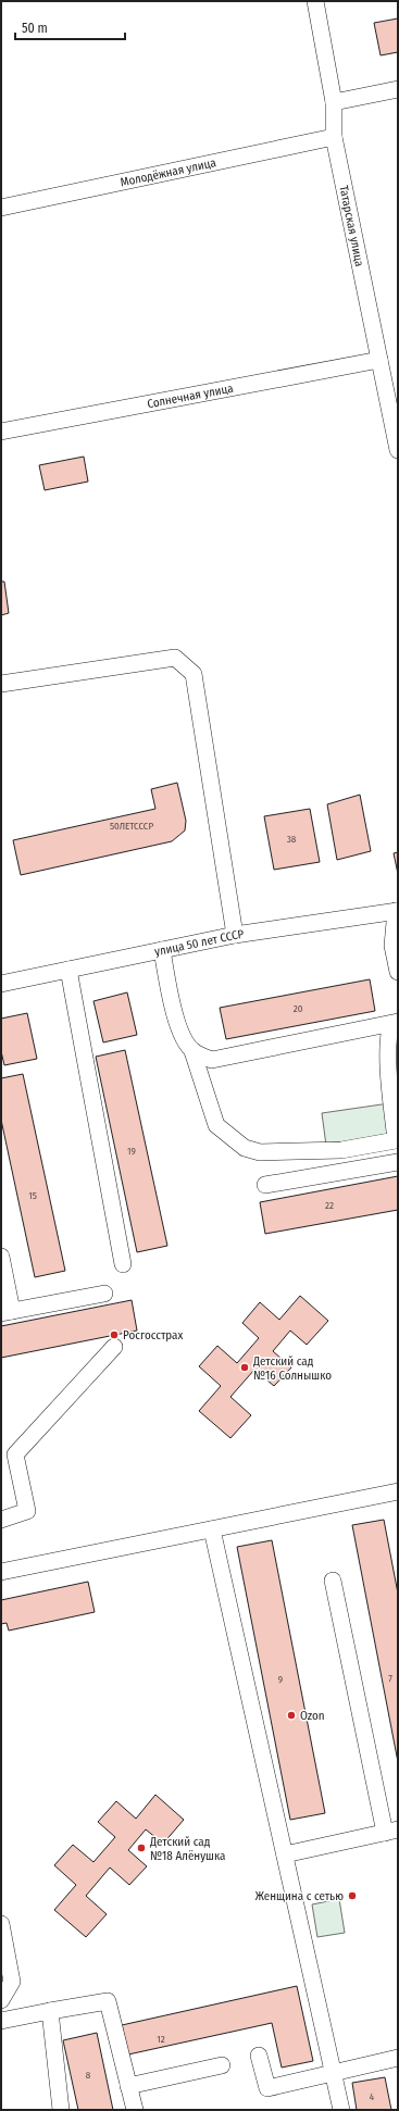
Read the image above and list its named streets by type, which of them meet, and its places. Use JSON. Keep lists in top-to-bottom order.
{
  "streets": {
    "street": [
      "Молодёжная улица",
      "Татарская улица",
      "Солнечная улица",
      "улица 50 лет СССР"
    ]
  },
  "crossings": [
    ["Молодёжная улица", "Татарская улица"],
    ["Татарская улица", "Солнечная улица"]
  ],
  "places": [
    "Росгосстрах",
    "Детский сад №16 Солнышко",
    "Ozon",
    "Детский сад №18 Алёнушка",
    "Женщина с сетью"
  ],
  "house_numbers": [
    "50ЛЕТСССР",
    "38",
    "20",
    "19",
    "15",
    "22",
    "7",
    "9",
    "12",
    "8",
    "4"
  ],
  "scale_bar": "50 m"
}
